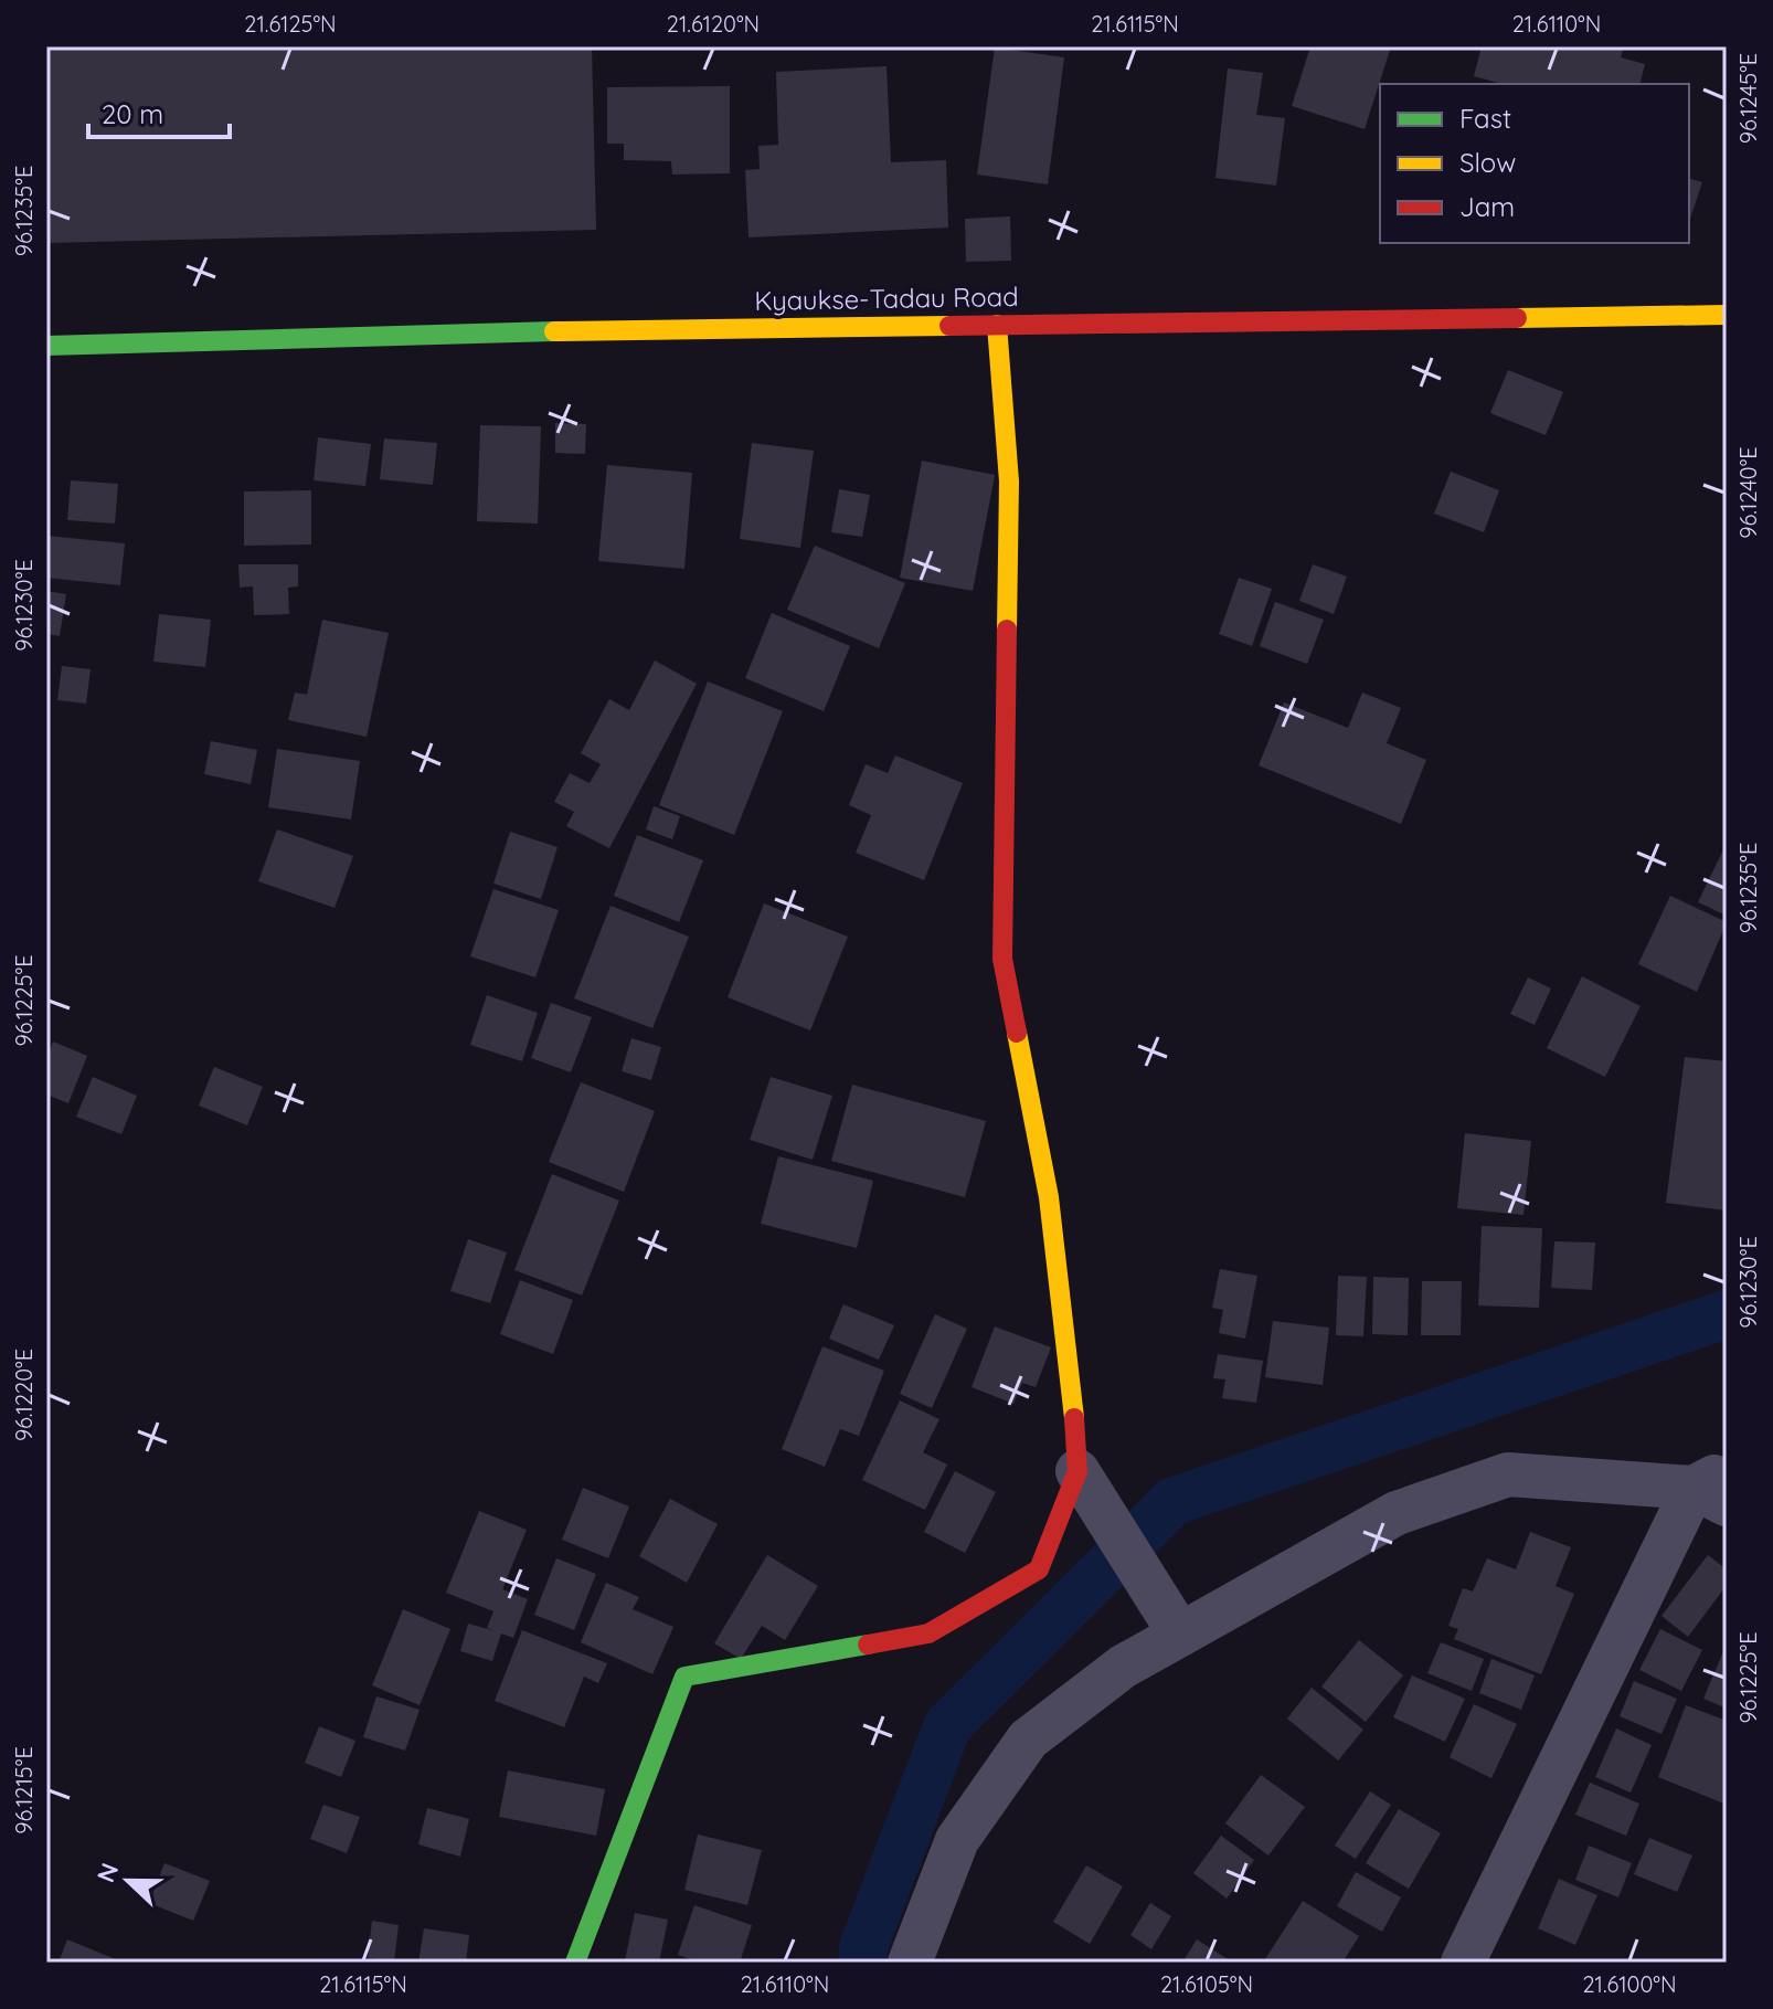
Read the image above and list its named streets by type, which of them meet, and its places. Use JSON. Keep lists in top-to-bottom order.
{
  "streets": {
    "street": ["Kyaukse-Tadau Road"]
  },
  "legend": ["Fast", "Slow", "Jam"],
  "scale_bar": "20 m",
  "north": "left",
  "coordinates": [
    "21.6125°N",
    "21.6120°N",
    "21.6115°N",
    "21.6110°N",
    "96.1245°E",
    "96.1235°E",
    "96.1240°E",
    "96.1230°E",
    "96.1225°E",
    "96.1220°E",
    "96.1215°E",
    "21.6105°N",
    "21.6100°N"
  ]
}
